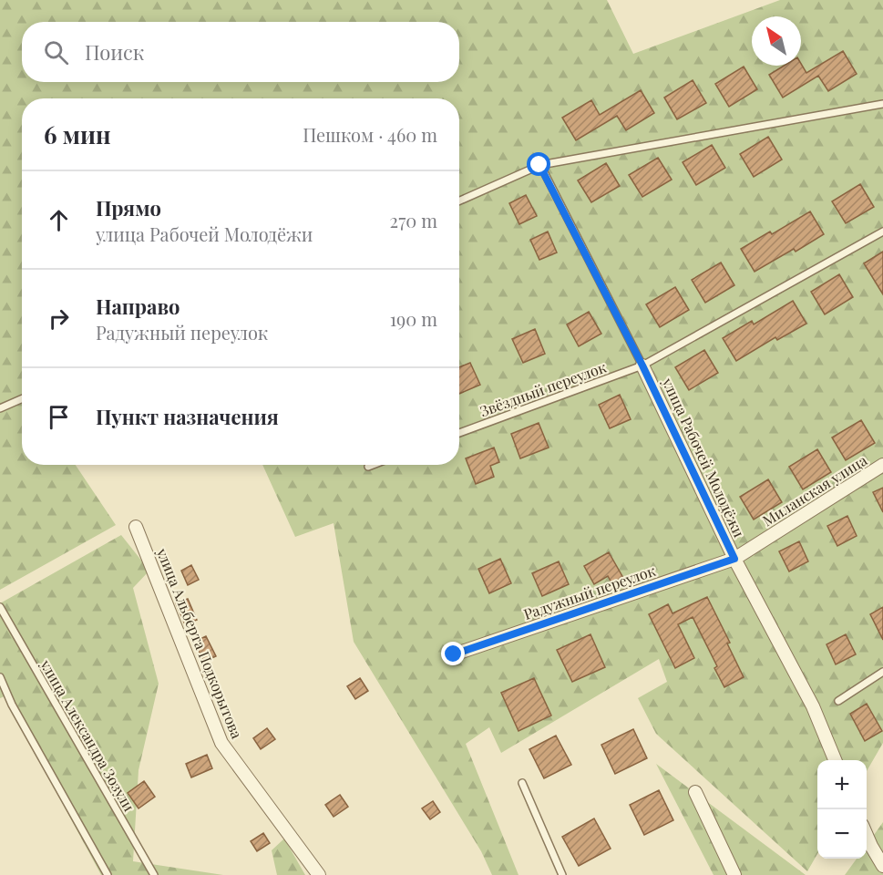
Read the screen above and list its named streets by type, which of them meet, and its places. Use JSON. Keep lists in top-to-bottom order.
{
  "streets": {
    "street": [
      "улица Рабочей Молодёжи",
      "Миланская улица",
      "Радужный переулок",
      "улица Альберта Подкорытова"
    ],
    "lane": ["Звёздный переулок", "улица Александра Зозули"]
  },
  "crossings": [
    ["Звёздный переулок", "улица Рабочей Молодёжи"],
    ["улица Рабочей Молодёжи", "Миланская улица"],
    ["улица Рабочей Молодёжи", "Радужный переулок"],
    ["Миланская улица", "Радужный переулок"]
  ],
  "north": "top left",
  "page": {
    "search": "Поиск",
    "heading": ["6 мин", "Пешком · 460 m"],
    "list": [
      ["Прямо", "улица Рабочей Молодёжи", "270 m"],
      ["Направо", "Радужный переулок", "190 m"],
      "Пункт назначения"
    ],
    "map_buttons": ["+", "−"]
  }
}
